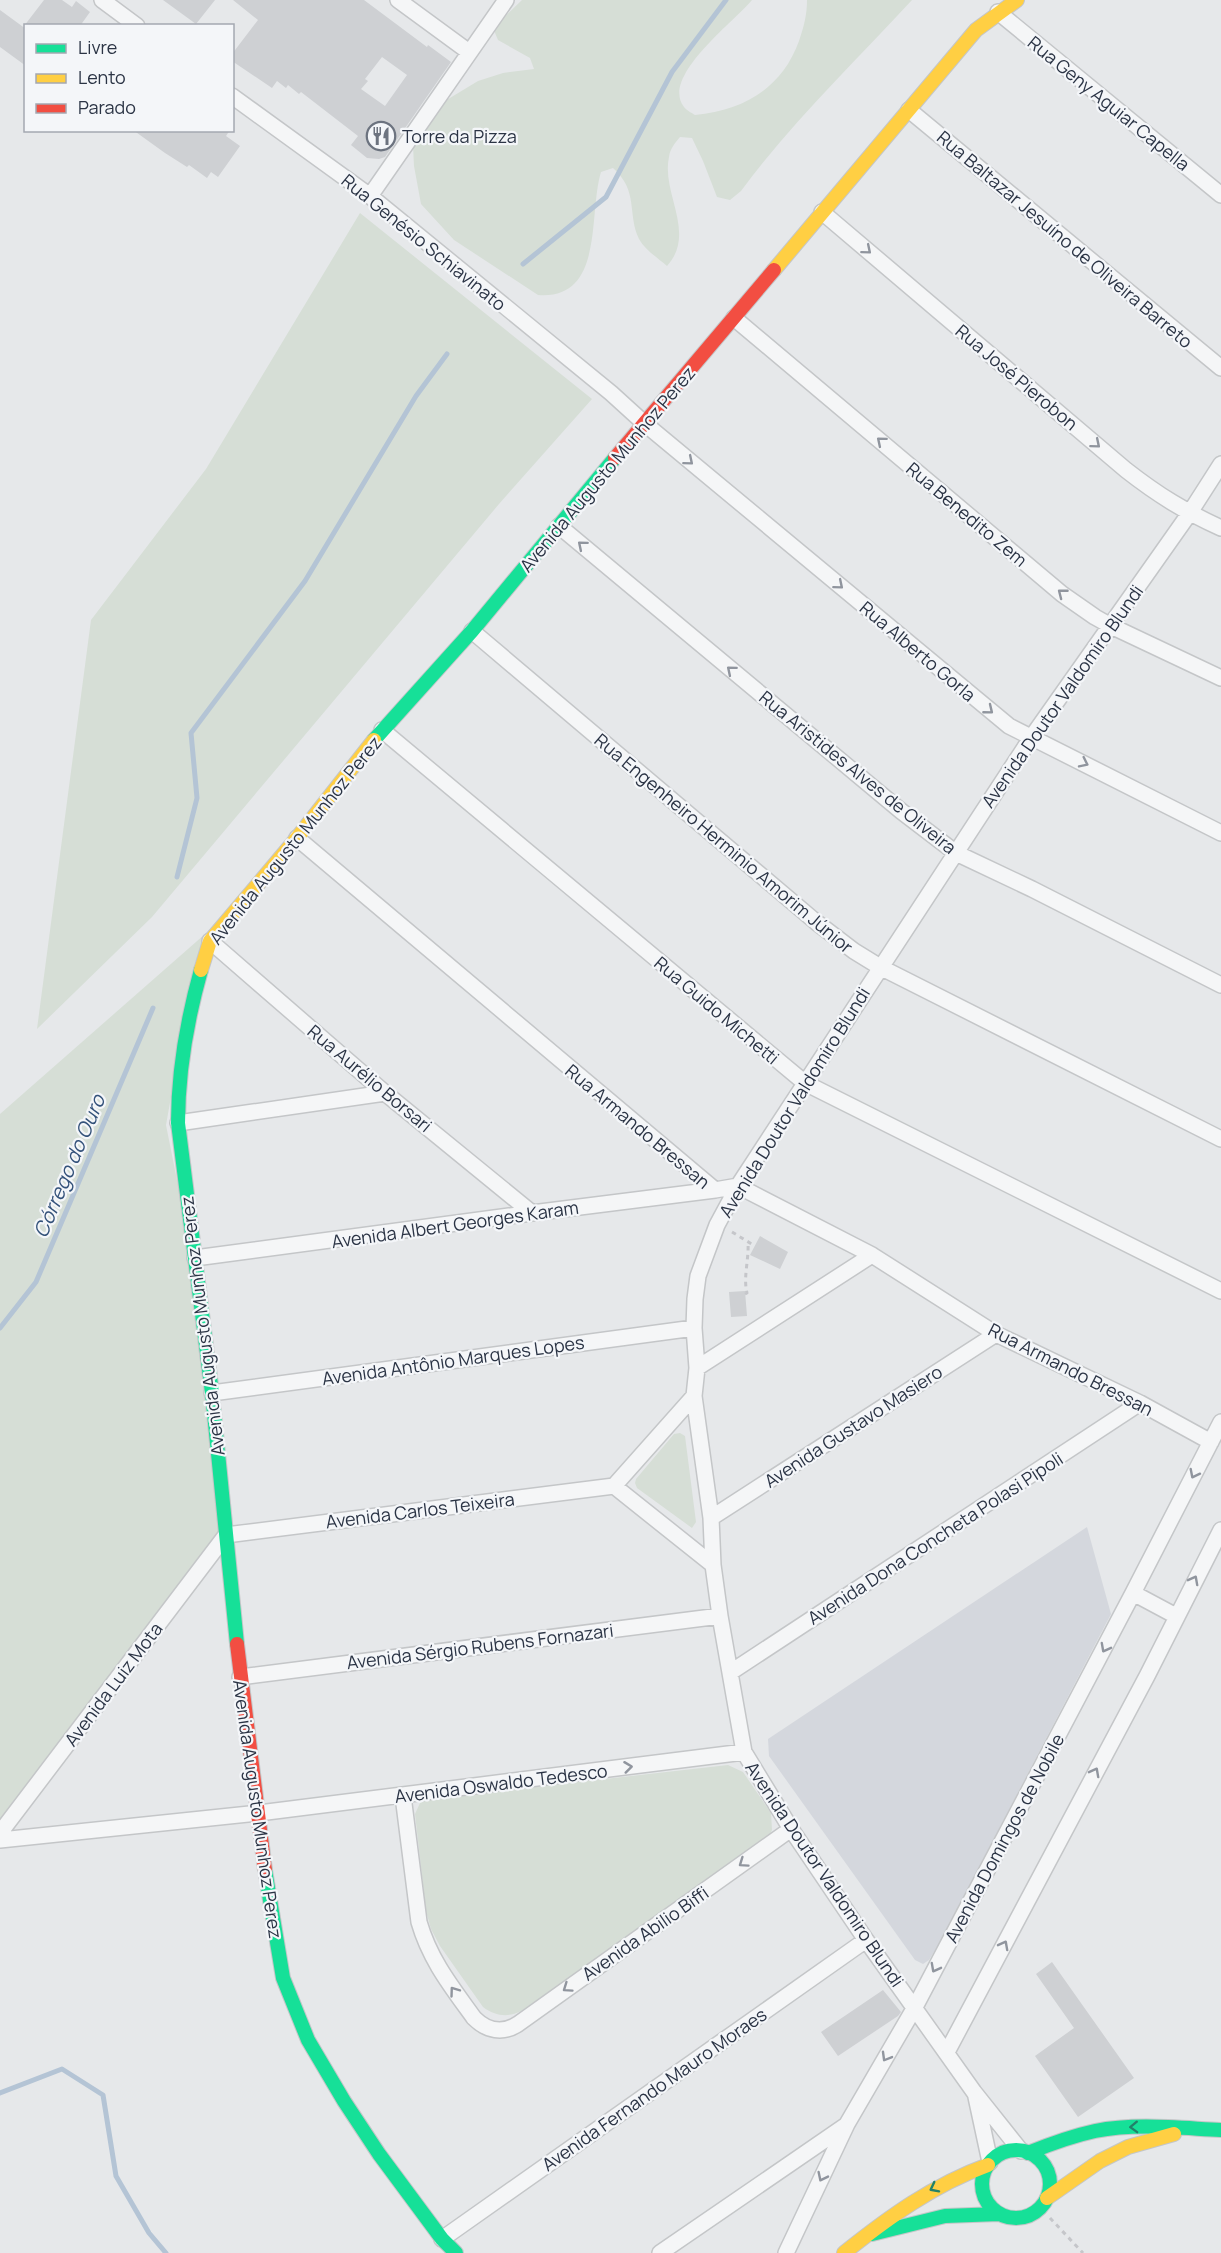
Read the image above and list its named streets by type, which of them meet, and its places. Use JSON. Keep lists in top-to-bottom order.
{
  "streets": {
    "street": [
      "Rua Geny Aguiar Capella",
      "Rua Baltazar Jesuíno de Oliveira Barreto",
      "Rua Genésio Schiavinato",
      "Rua José Pierobon",
      "Avenida Augusto Munhoz Perez",
      "Rua Benedito Zem",
      "Rua Alberto Gorla",
      "Avenida Doutor Valdomiro Blundi",
      "Rua Aristides Alves de Oliveira",
      "Rua Engenheiro Herminio Amorim Júnior",
      "Rua Guido Michetti",
      "Rua Aurélio Borsari",
      "Rua Armando Bressan",
      "Avenida Albert Georges Karam",
      "Avenida Antônio Marques Lopes",
      "Avenida Gustavo Masiero",
      "Avenida Carlos Teixeira",
      "Avenida Dona Concheta Polasi Pipoli",
      "Avenida Sérgio Rubens Fornazari",
      "Avenida Luiz Mota",
      "Avenida Oswaldo Tedesco",
      "Avenida Domingos de Nobile",
      "Avenida Abilio Biffi",
      "Avenida Fernando Mauro Moraes"
    ]
  },
  "crossings": [
    ["Rua Geny Aguiar Capella", "Avenida Augusto Munhoz Perez"],
    ["Rua Baltazar Jesuíno de Oliveira Barreto", "Avenida Augusto Munhoz Perez"],
    ["Rua Genésio Schiavinato", "Avenida Augusto Munhoz Perez"],
    ["Rua Genésio Schiavinato", "Rua Alberto Gorla"],
    ["Rua José Pierobon", "Avenida Augusto Munhoz Perez"],
    ["Rua José Pierobon", "Avenida Doutor Valdomiro Blundi"],
    ["Avenida Augusto Munhoz Perez", "Rua Benedito Zem"],
    ["Avenida Augusto Munhoz Perez", "Rua Alberto Gorla"],
    ["Avenida Augusto Munhoz Perez", "Rua Aristides Alves de Oliveira"],
    ["Avenida Augusto Munhoz Perez", "Rua Engenheiro Herminio Amorim Júnior"],
    ["Avenida Augusto Munhoz Perez", "Rua Guido Michetti"],
    ["Avenida Augusto Munhoz Perez", "Rua Aurélio Borsari"],
    ["Avenida Augusto Munhoz Perez", "Rua Armando Bressan"],
    ["Avenida Augusto Munhoz Perez", "Avenida Albert Georges Karam"],
    ["Avenida Augusto Munhoz Perez", "Avenida Antônio Marques Lopes"],
    ["Avenida Augusto Munhoz Perez", "Avenida Carlos Teixeira"],
    ["Avenida Augusto Munhoz Perez", "Avenida Sérgio Rubens Fornazari"],
    ["Avenida Augusto Munhoz Perez", "Avenida Luiz Mota"],
    ["Avenida Augusto Munhoz Perez", "Avenida Oswaldo Tedesco"],
    ["Avenida Augusto Munhoz Perez", "Avenida Fernando Mauro Moraes"],
    ["Rua Benedito Zem", "Avenida Doutor Valdomiro Blundi"],
    ["Rua Alberto Gorla", "Avenida Doutor Valdomiro Blundi"],
    ["Avenida Doutor Valdomiro Blundi", "Rua Aristides Alves de Oliveira"],
    ["Avenida Doutor Valdomiro Blundi", "Rua Engenheiro Herminio Amorim Júnior"],
    ["Avenida Doutor Valdomiro Blundi", "Rua Guido Michetti"],
    ["Avenida Doutor Valdomiro Blundi", "Rua Armando Bressan"],
    ["Avenida Doutor Valdomiro Blundi", "Avenida Antônio Marques Lopes"],
    ["Avenida Doutor Valdomiro Blundi", "Avenida Gustavo Masiero"],
    ["Avenida Doutor Valdomiro Blundi", "Avenida Dona Concheta Polasi Pipoli"],
    ["Avenida Doutor Valdomiro Blundi", "Avenida Sérgio Rubens Fornazari"],
    ["Avenida Doutor Valdomiro Blundi", "Avenida Oswaldo Tedesco"],
    ["Avenida Doutor Valdomiro Blundi", "Avenida Domingos de Nobile"],
    ["Avenida Doutor Valdomiro Blundi", "Avenida Abilio Biffi"],
    ["Avenida Doutor Valdomiro Blundi", "Avenida Fernando Mauro Moraes"],
    ["Rua Aurélio Borsari", "Avenida Albert Georges Karam"],
    ["Rua Armando Bressan", "Avenida Albert Georges Karam"],
    ["Rua Armando Bressan", "Avenida Gustavo Masiero"],
    ["Rua Armando Bressan", "Avenida Dona Concheta Polasi Pipoli"],
    ["Rua Armando Bressan", "Avenida Domingos de Nobile"],
    ["Avenida Carlos Teixeira", "Avenida Luiz Mota"],
    ["Avenida Oswaldo Tedesco", "Avenida Abilio Biffi"]
  ],
  "one_way": [
    "Rua José Pierobon",
    "Rua Benedito Zem",
    "Rua Alberto Gorla",
    "Rua Aristides Alves de Oliveira",
    "Avenida Oswaldo Tedesco"
  ],
  "water": ["Córrego do Ouro"],
  "places": {
    "restaurant": ["Torre da Pizza"]
  },
  "legend": ["Livre", "Lento", "Parado"]
}
